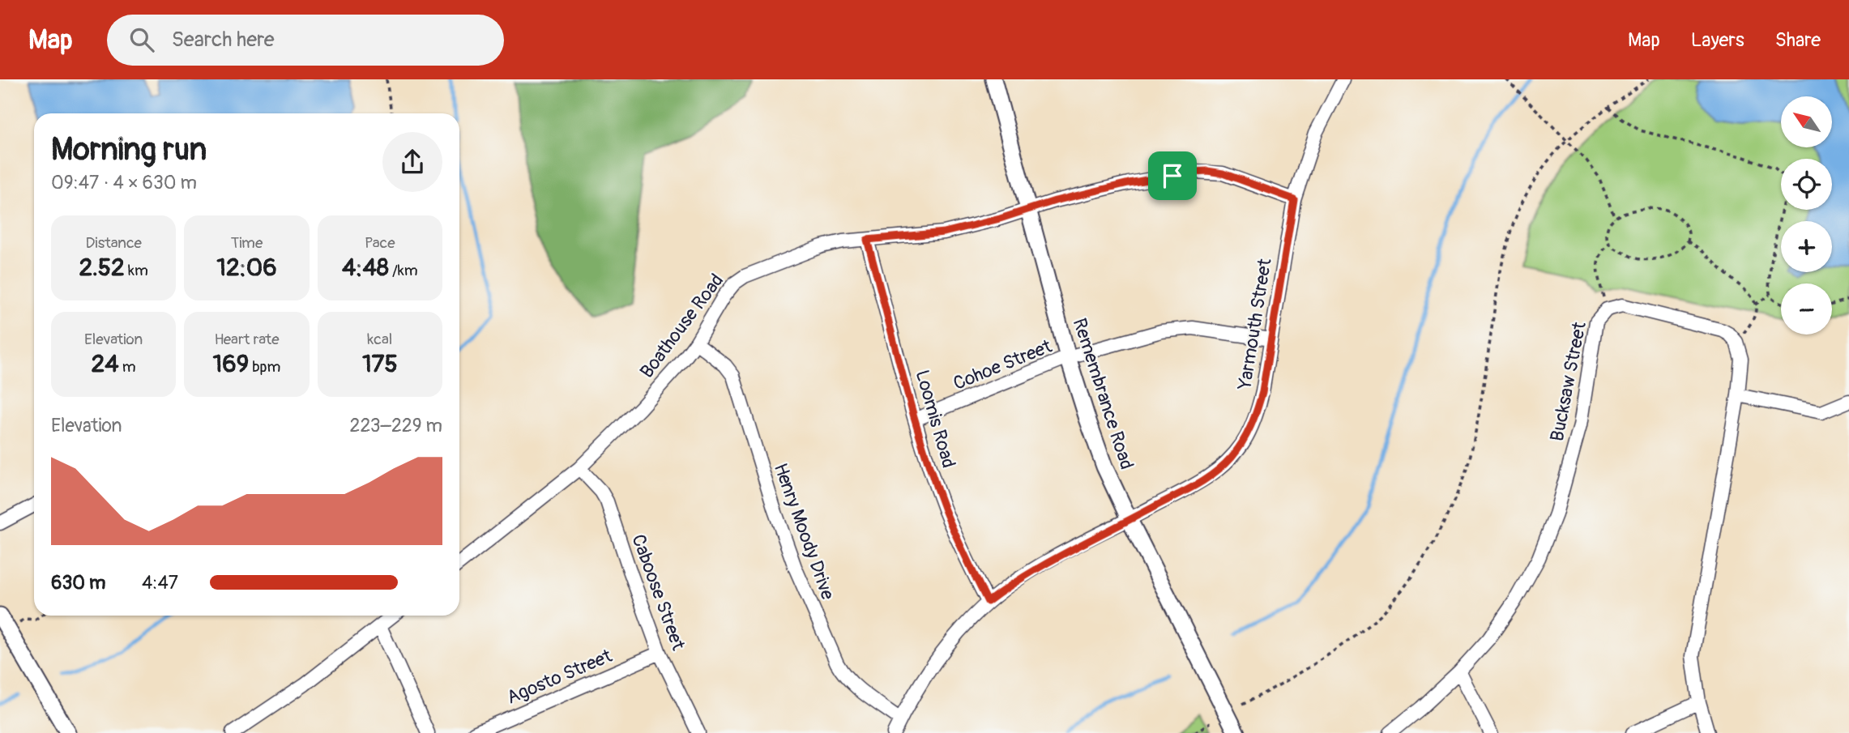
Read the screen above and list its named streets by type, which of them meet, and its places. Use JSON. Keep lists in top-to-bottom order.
{
  "streets": {
    "street": [
      "Yarmouth Street",
      "Boathouse Road",
      "Cohoe Street",
      "Bucksaw Street",
      "Remembrance Road",
      "Loomis Road",
      "Henry Moody Drive",
      "Caboose Street",
      "Agosto Street"
    ]
  },
  "crossings": [
    ["Yarmouth Street", "Boathouse Road"],
    ["Yarmouth Street", "Cohoe Street"],
    ["Yarmouth Street", "Remembrance Road"],
    ["Yarmouth Street", "Loomis Road"],
    ["Yarmouth Street", "Henry Moody Drive"],
    ["Boathouse Road", "Remembrance Road"],
    ["Boathouse Road", "Loomis Road"],
    ["Boathouse Road", "Henry Moody Drive"],
    ["Boathouse Road", "Caboose Street"],
    ["Cohoe Street", "Remembrance Road"],
    ["Cohoe Street", "Loomis Road"],
    ["Caboose Street", "Agosto Street"]
  ],
  "north": "top left",
  "page": {
    "header": "Map",
    "search": "Search here",
    "nav": ["Map", "Layers", "Share"],
    "map_buttons": ["+", "−"],
    "heading": ["Morning run", "09:47 · 4 × 630 m"],
    "stats": [
      ["Distance", "2.52 km"],
      ["Time", "12:06"],
      ["Pace", "4:48 /km"],
      ["Elevation", "24 m"],
      ["Heart rate", "169 bpm"],
      ["kcal", "175"]
    ],
    "chart": ["Elevation", "223–229 m"],
    "list": [
      {
        "name": "630 m",
        "note": "4:47"
      }
    ]
  }
}
